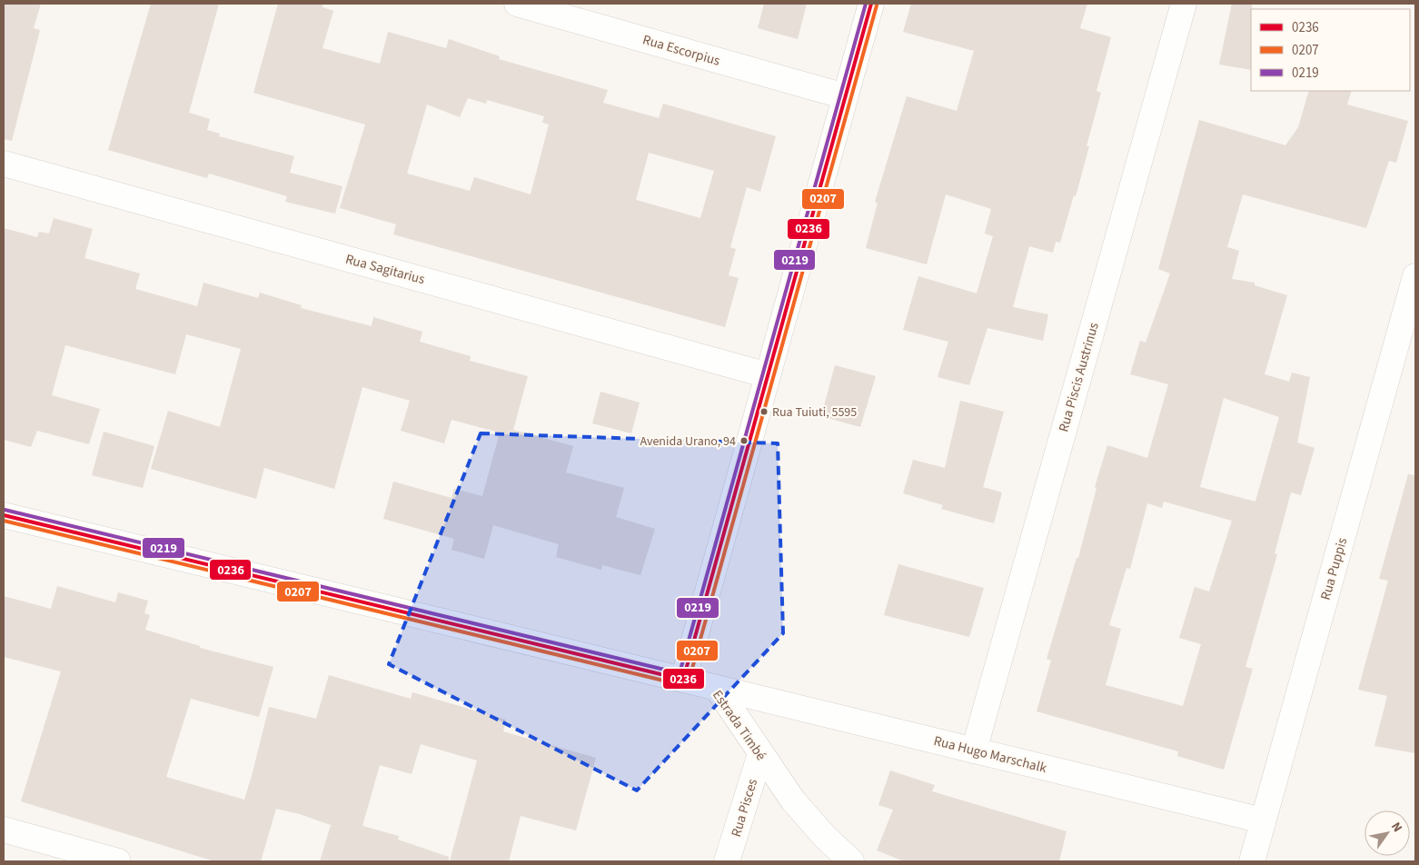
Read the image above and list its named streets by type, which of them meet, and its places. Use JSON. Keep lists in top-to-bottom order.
{
  "streets": {
    "street": [
      "Rua Escorpius",
      "Rua Sagitarius",
      "Rua Piscis Austrinus",
      "Rua Puppis",
      "Estrada Timbé",
      "Rua Hugo Marschalk",
      "Rua Pisces"
    ]
  },
  "crossings": [
    ["Rua Piscis Austrinus", "Rua Hugo Marschalk"],
    ["Rua Puppis", "Rua Hugo Marschalk"],
    ["Estrada Timbé", "Rua Hugo Marschalk"],
    ["Estrada Timbé", "Rua Pisces"]
  ],
  "places": ["Rua Tuiuti, 5595", "Avenida Urano, 94"],
  "lines": ["transit line 0236", "transit line 0219", "transit line 0207"],
  "legend": ["0236", "0207", "0219"],
  "north": "top right"
}
